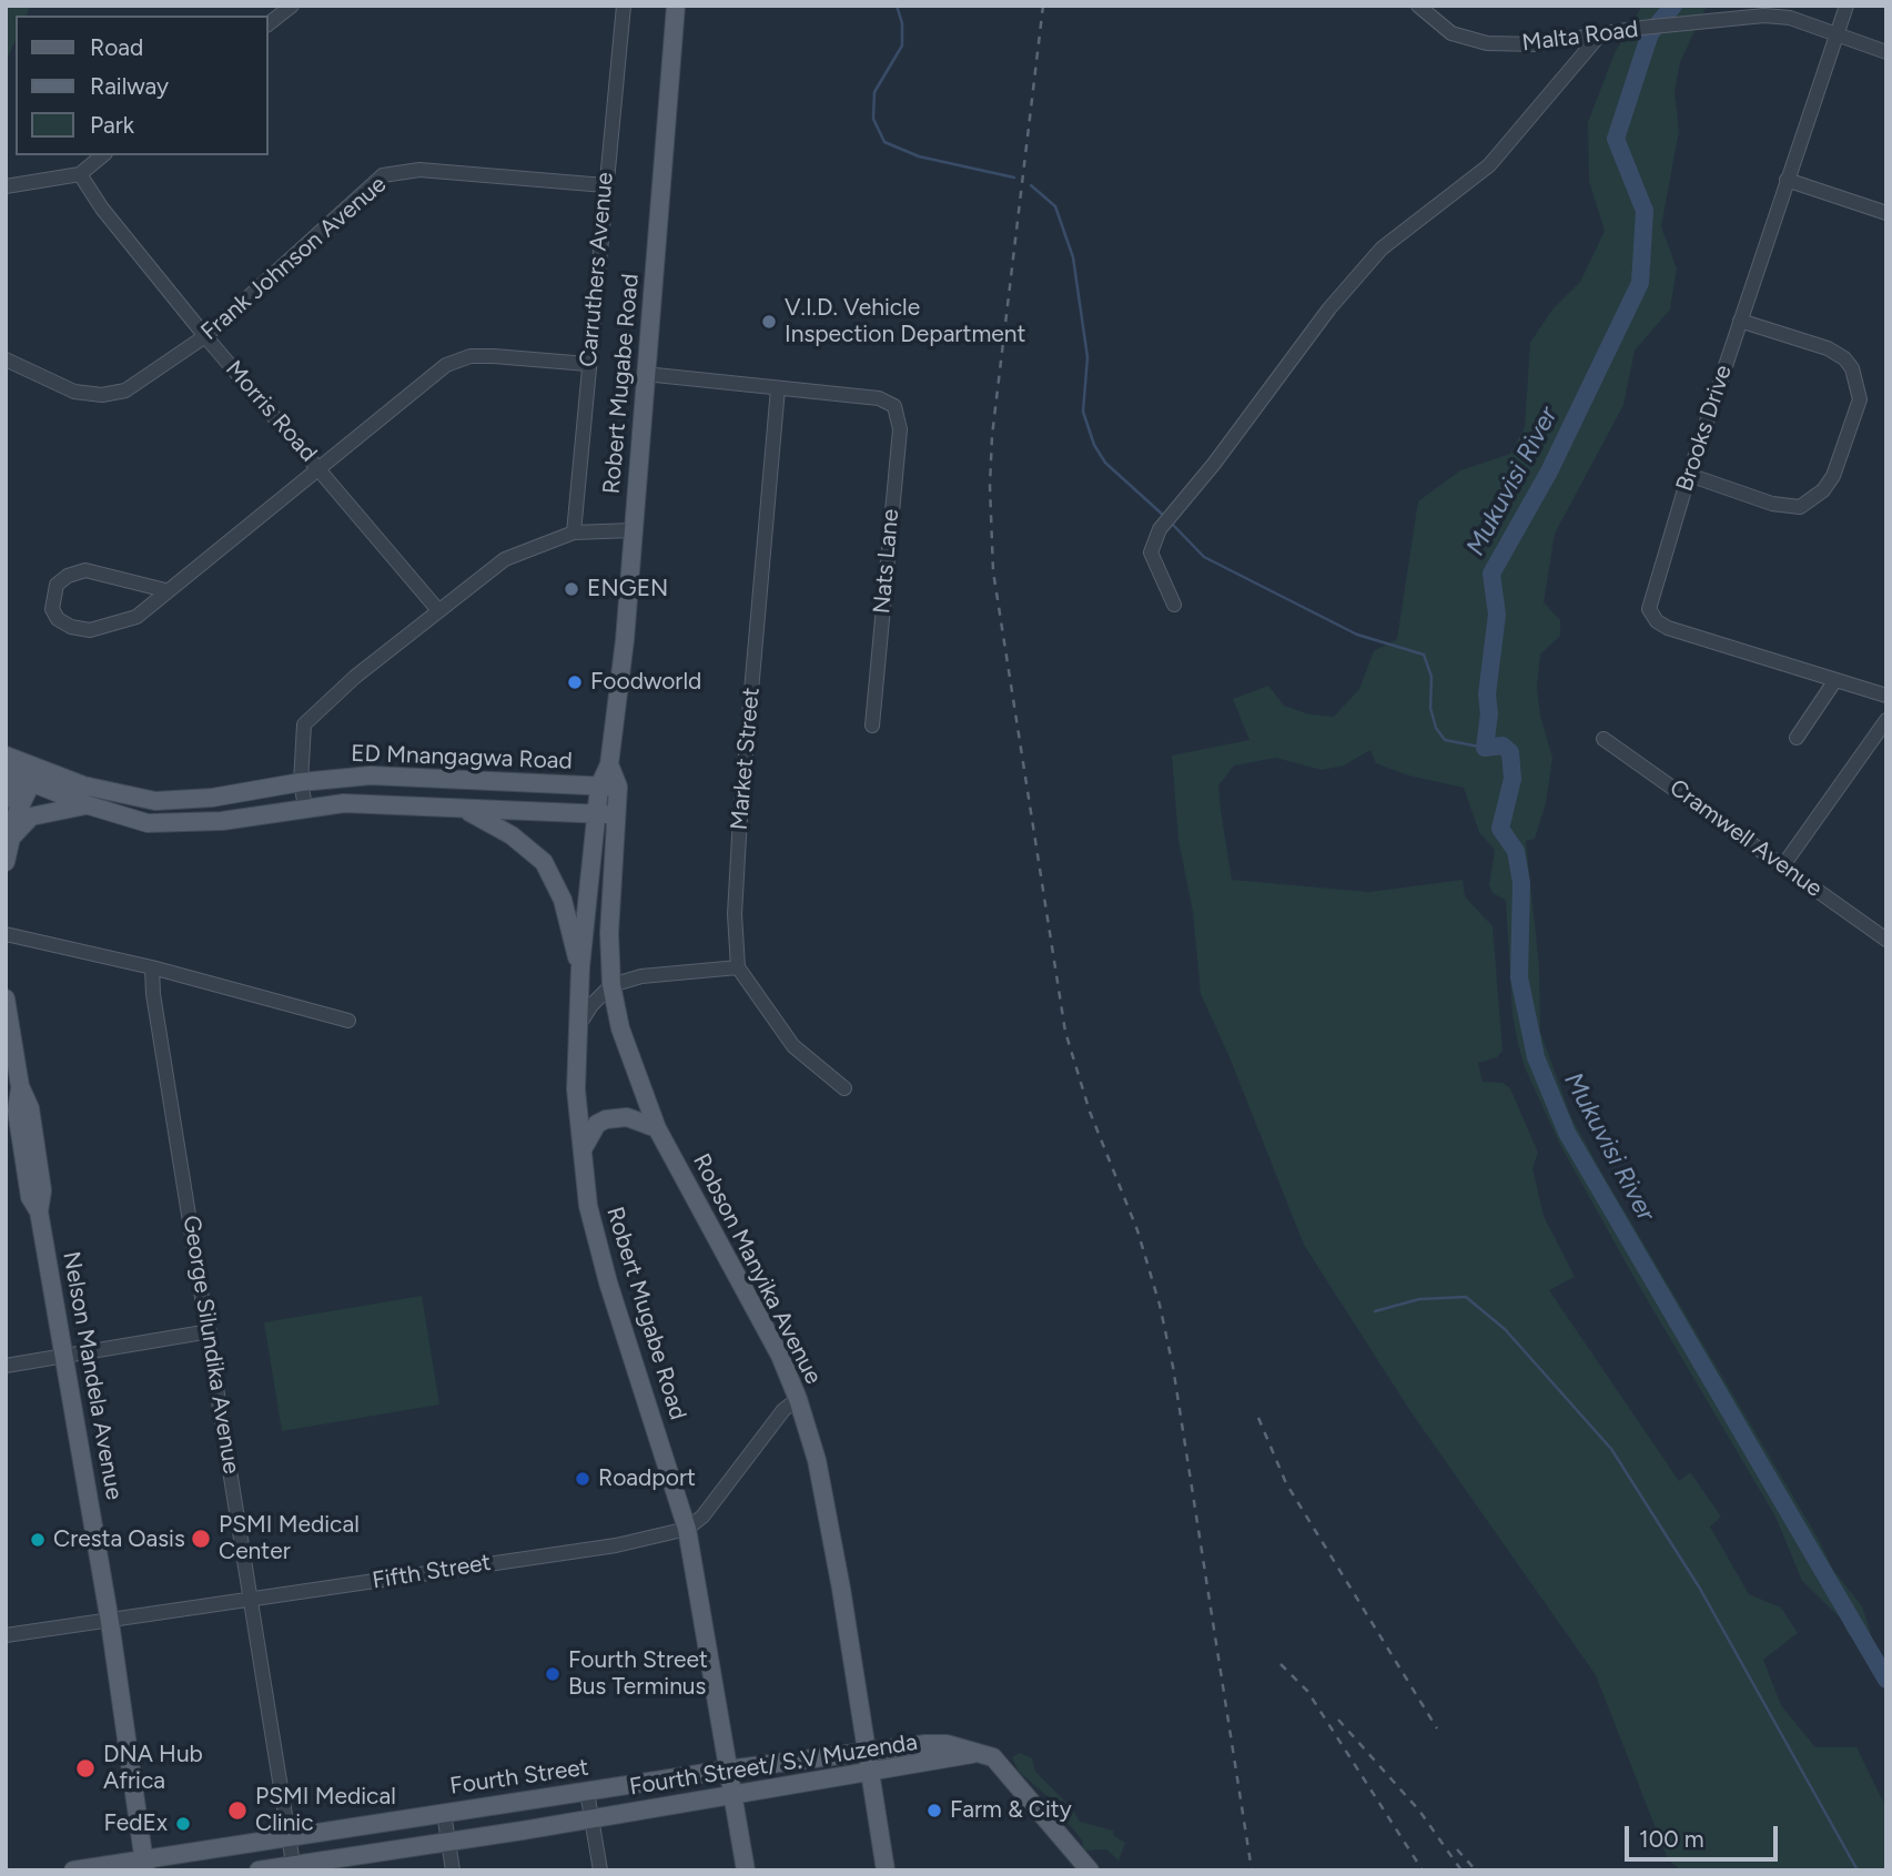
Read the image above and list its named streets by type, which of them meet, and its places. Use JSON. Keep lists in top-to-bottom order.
{
  "streets": {
    "main road": [
      "Robert Mugabe Road",
      "ED Mnangagwa Road",
      "Robson Manyika Avenue",
      "Nelson Mandela Avenue",
      "Fourth Street/ S.V Muzenda",
      "Fourth Street"
    ],
    "street": [
      "Malta Road",
      "Frank Johnson Avenue",
      "Carruthers Avenue",
      "Morris Road",
      "Brooks Drive",
      "Nats Lane",
      "Market Street",
      "Cramwell Avenue",
      "George Silundika Avenue",
      "Fifth Street"
    ]
  },
  "crossings": [
    ["Malta Road", "Brooks Drive"],
    ["Frank Johnson Avenue", "Carruthers Avenue"],
    ["Frank Johnson Avenue", "Morris Road"],
    ["Robert Mugabe Road", "ED Mnangagwa Road"],
    ["Robert Mugabe Road", "Robson Manyika Avenue"],
    ["Robert Mugabe Road", "Fifth Street"],
    ["Robert Mugabe Road", "Fourth Street/ S.V Muzenda"],
    ["Robert Mugabe Road", "Fourth Street"],
    ["Nats Lane", "Market Street"],
    ["ED Mnangagwa Road", "Robson Manyika Avenue"],
    ["Robson Manyika Avenue", "Fifth Street"],
    ["Robson Manyika Avenue", "Fourth Street/ S.V Muzenda"],
    ["Robson Manyika Avenue", "Fourth Street"],
    ["George Silundika Avenue", "Fifth Street"],
    ["George Silundika Avenue", "Fourth Street/ S.V Muzenda"],
    ["George Silundika Avenue", "Fourth Street"],
    ["Nelson Mandela Avenue", "Fifth Street"],
    ["Nelson Mandela Avenue", "Fourth Street"],
    ["Fourth Street/ S.V Muzenda", "Fourth Street"]
  ],
  "water": ["Mukuvisi River"],
  "places": [
    "V.I.D. Vehicle Inspection Department",
    "ENGEN",
    "Foodworld",
    "Roadport",
    "PSMI Medical Center",
    "Cresta Oasis",
    "Fourth Street Bus Terminus",
    "DNA Hub Africa",
    "PSMI Medical Clinic",
    "Farm & City",
    "FedEx"
  ],
  "legend": ["Road", "Railway", "Park"],
  "scale_bar": "100 m"
}
